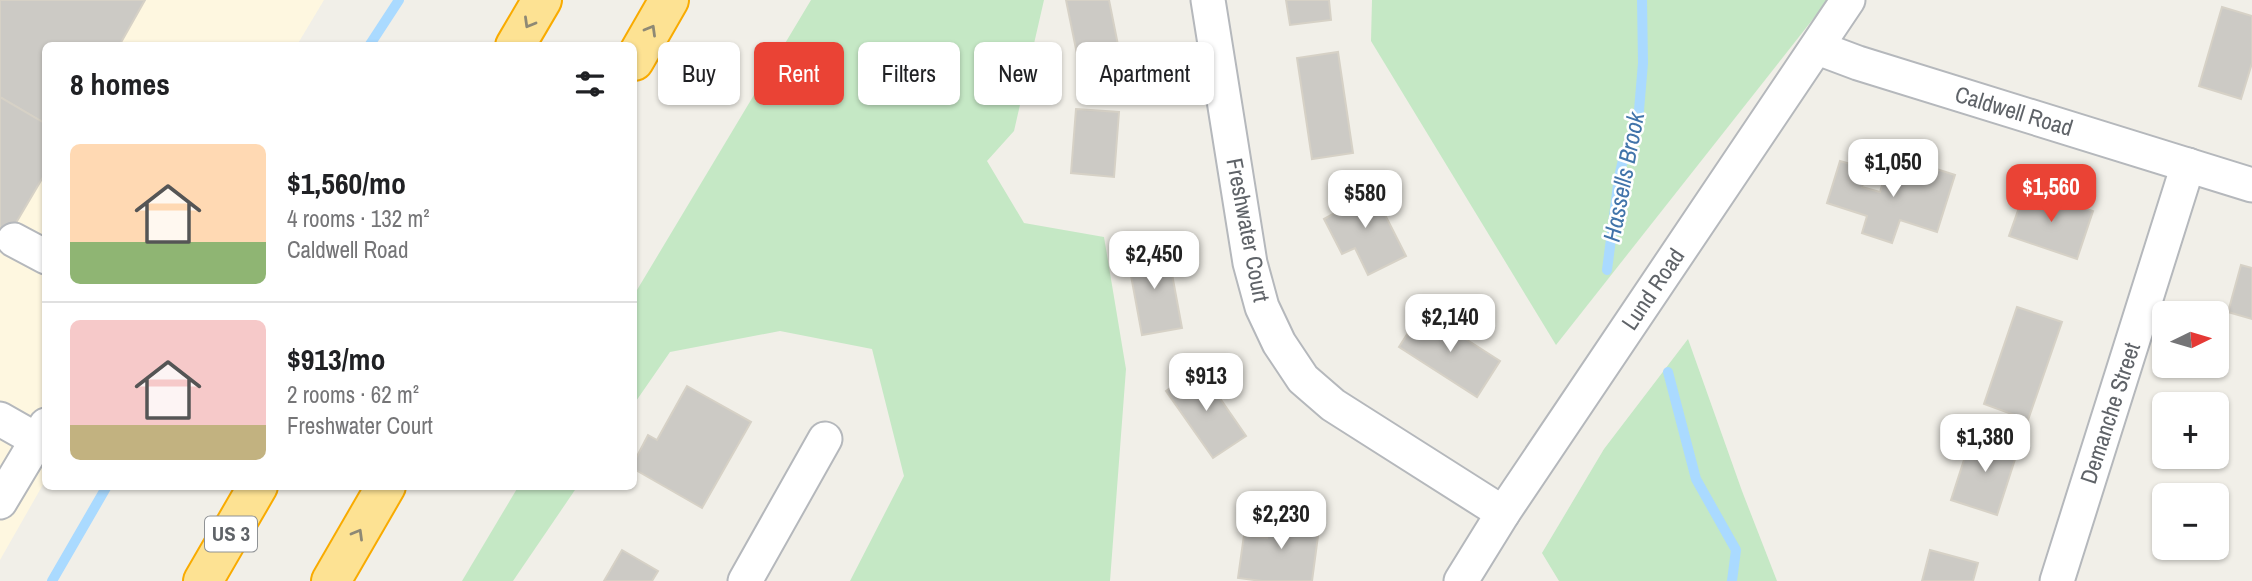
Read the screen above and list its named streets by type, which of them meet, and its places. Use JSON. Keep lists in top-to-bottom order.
{
  "streets": {
    "highway": ["US 3"],
    "street": [
      "Caldwell Road",
      "Freshwater Court",
      "Lund Road",
      "Demanche Street"
    ]
  },
  "crossings": [
    ["Caldwell Road", "Lund Road"],
    ["Caldwell Road", "Demanche Street"],
    ["Freshwater Court", "Lund Road"]
  ],
  "water": ["Hassells Brook"],
  "north": "right",
  "page": {
    "chip": [
      "Buy",
      "Rent",
      "Filters",
      "New",
      "Apartment"
    ],
    "heading": "8 homes",
    "list": [
      {
        "name": "$1,560/mo",
        "note": "4 rooms · 132 m² · Caldwell Road"
      },
      {
        "name": "$913/mo",
        "note": "2 rooms · 62 m² · Freshwater Court"
      }
    ],
    "price": [
      "$1,050",
      "$1,560",
      "$580",
      "$2,450",
      "$2,140",
      "$913",
      "$1,380",
      "$2,230"
    ],
    "map_buttons": ["+", "−"]
  }
}
